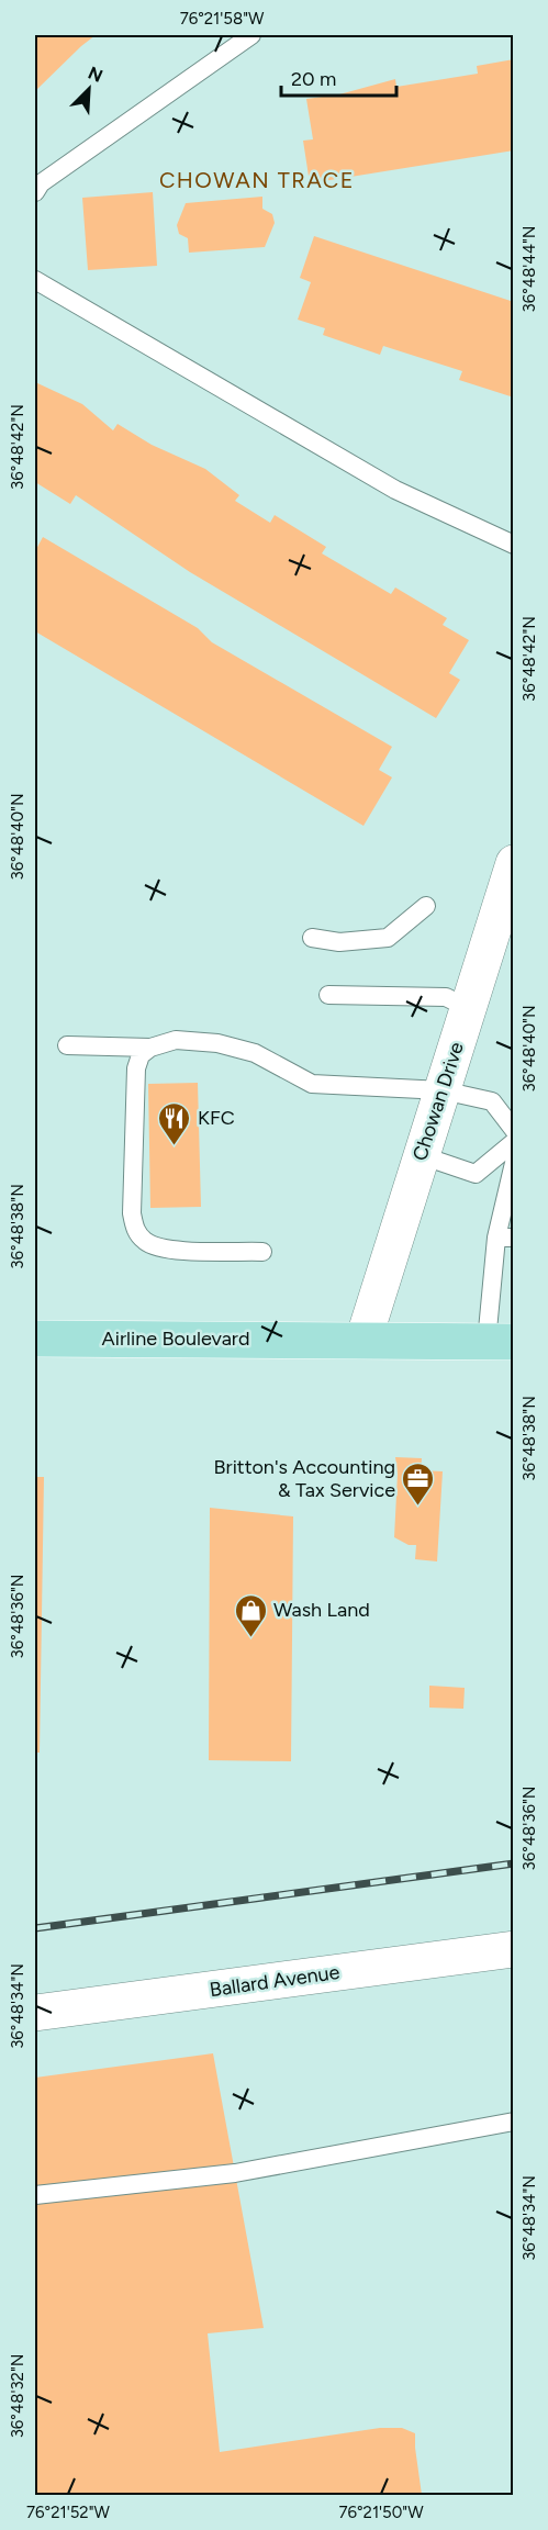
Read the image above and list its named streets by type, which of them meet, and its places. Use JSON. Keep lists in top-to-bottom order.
{
  "streets": {
    "main road": ["Airline Boulevard"],
    "street": ["Chowan Drive", "Ballard Avenue"]
  },
  "crossings": [
    ["Chowan Drive", "Airline Boulevard"]
  ],
  "districts": ["CHOWAN TRACE"],
  "places": {
    "restaurant": ["KFC"],
    "office": ["Britton's Accounting & Tax Service"],
    "shop": ["Wash Land"]
  },
  "scale_bar": "20 m",
  "north": "top right",
  "coordinates": [
    "76°21'58\"W",
    "36°48'44\"N",
    "36°48'42\"N",
    "36°48'40\"N",
    "36°48'38\"N",
    "36°48'36\"N",
    "36°48'34\"N",
    "36°48'32\"N",
    "76°21'52\"W",
    "76°21'50\"W"
  ]
}
